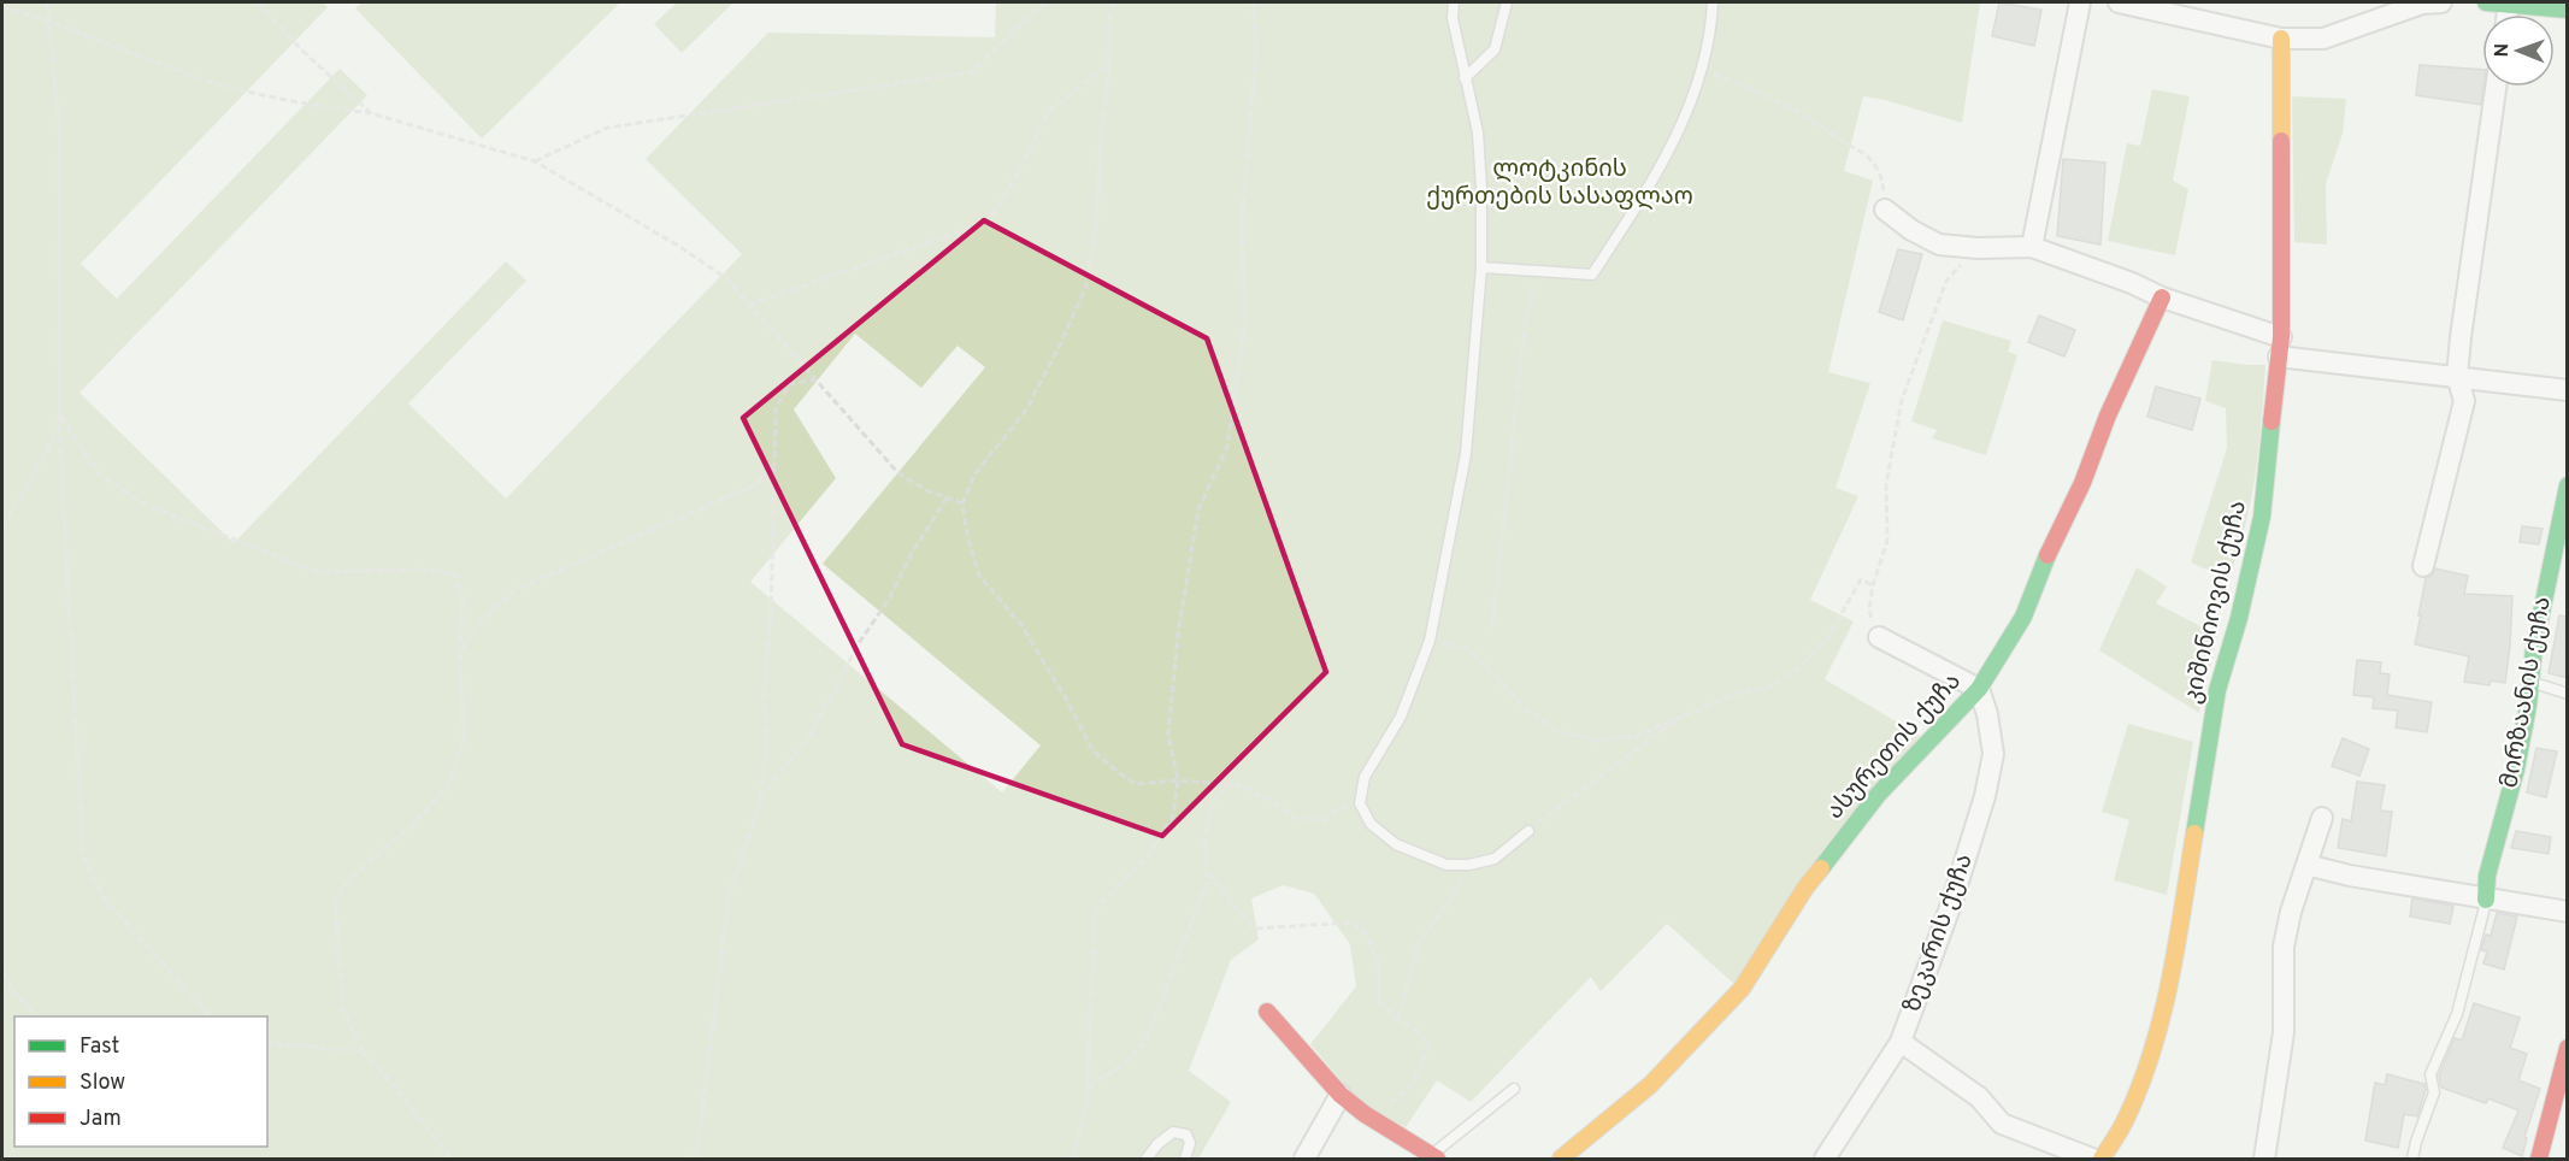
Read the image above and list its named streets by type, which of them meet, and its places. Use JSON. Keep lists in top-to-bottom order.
{
  "streets": {
    "street": [
      "კიშინიოვის ქუჩა",
      "მირზაანის ქუჩა",
      "ასურეთის ქუჩა",
      "ზეკარის ქუჩა"
    ]
  },
  "crossings": [
    ["ასურეთის ქუჩა", "ზეკარის ქუჩა"]
  ],
  "parks": ["ლოტკინის ქურთების სასაფლაო"],
  "legend": ["Fast", "Slow", "Jam"],
  "north": "left"
}
